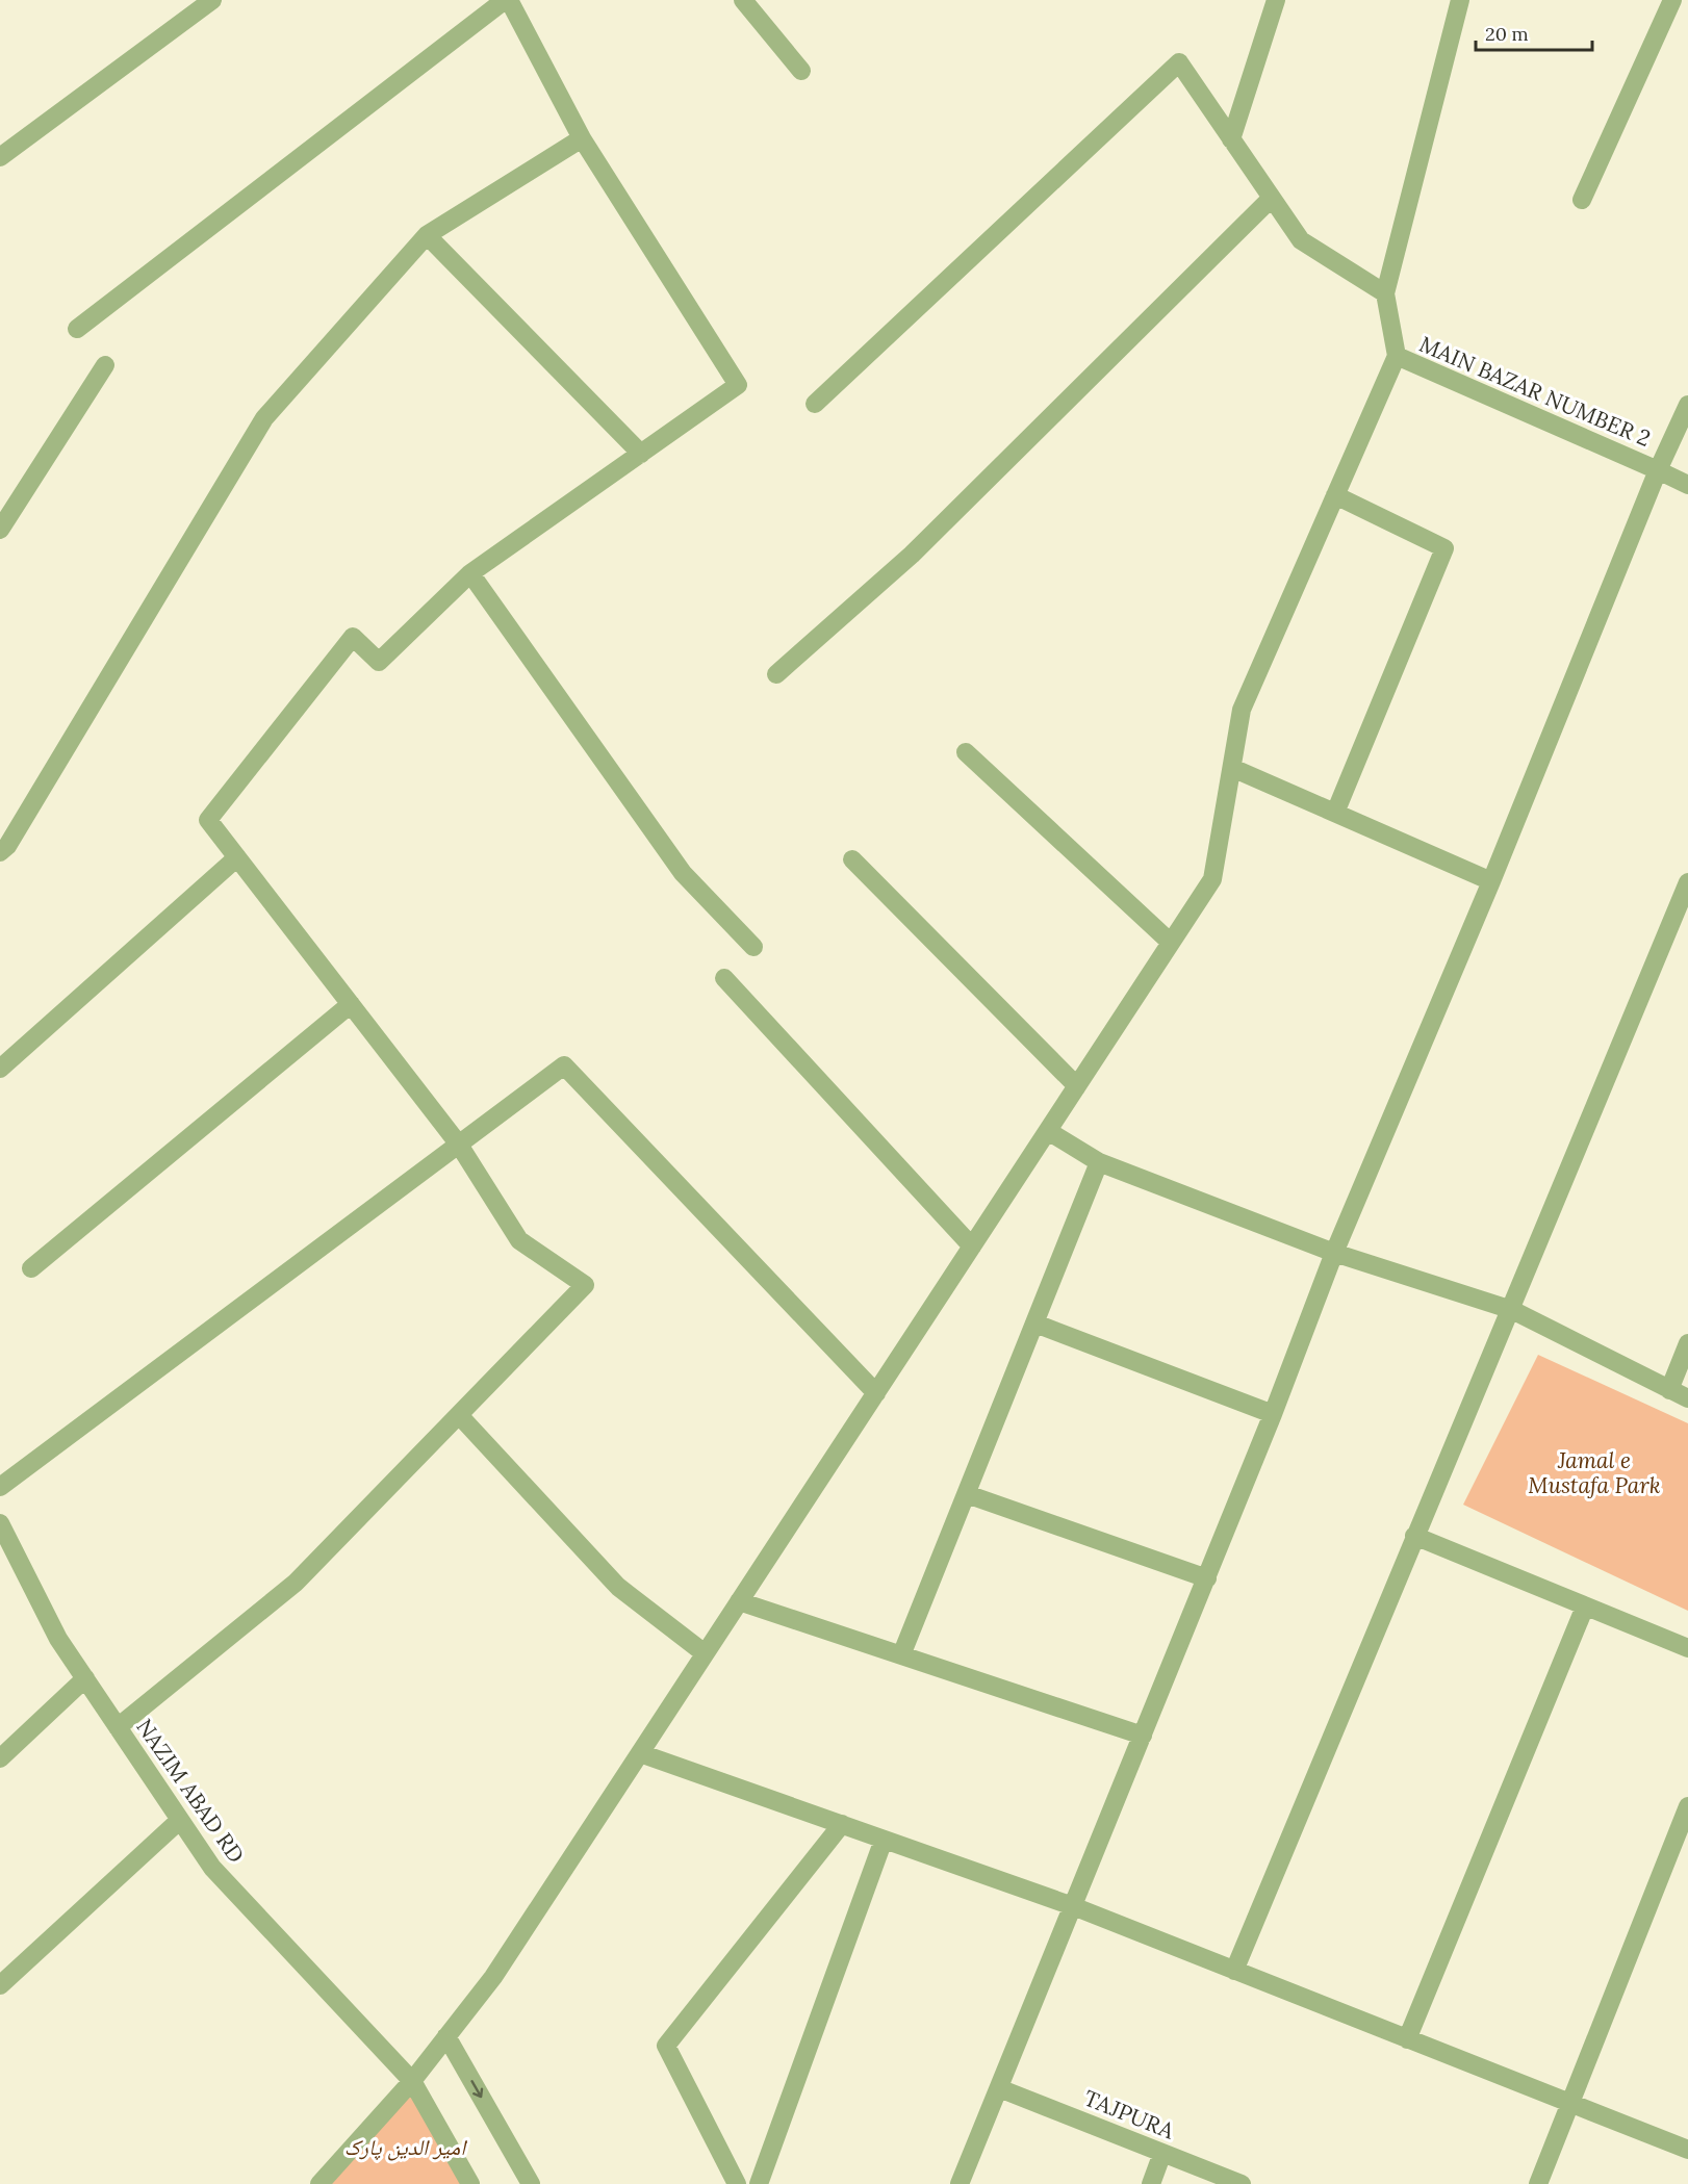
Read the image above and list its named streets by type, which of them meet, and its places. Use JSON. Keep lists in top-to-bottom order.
{
  "streets": {
    "street": ["MAIN BAZAR NUMBER 2", "NAZIM ABAD RD", "TAJPURA"]
  },
  "parks": ["Jamal e Mustafa Park", "امیر الدین پارک"],
  "scale_bar": "20 m"
}
